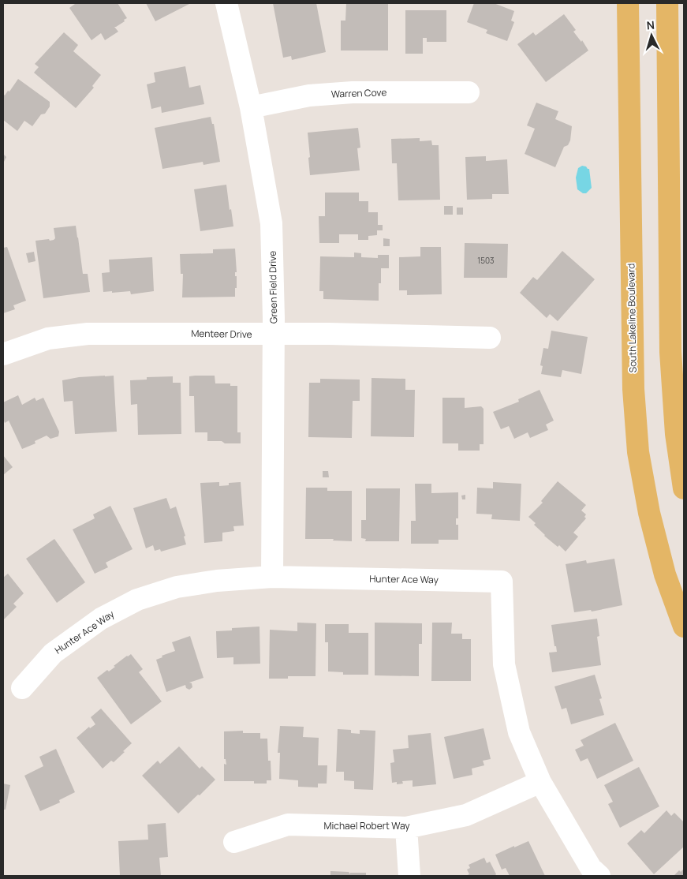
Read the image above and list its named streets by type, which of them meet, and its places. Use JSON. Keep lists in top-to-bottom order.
{
  "streets": {
    "main road": ["South Lakeline Boulevard"],
    "street": [
      "Warren Cove",
      "Green Field Drive",
      "Menteer Drive",
      "Hunter Ace Way",
      "Michael Robert Way"
    ]
  },
  "crossings": [
    ["Warren Cove", "Green Field Drive"],
    ["Green Field Drive", "Menteer Drive"],
    ["Green Field Drive", "Hunter Ace Way"],
    ["Hunter Ace Way", "Michael Robert Way"]
  ],
  "house_numbers": ["1503"],
  "north": "top"
}
